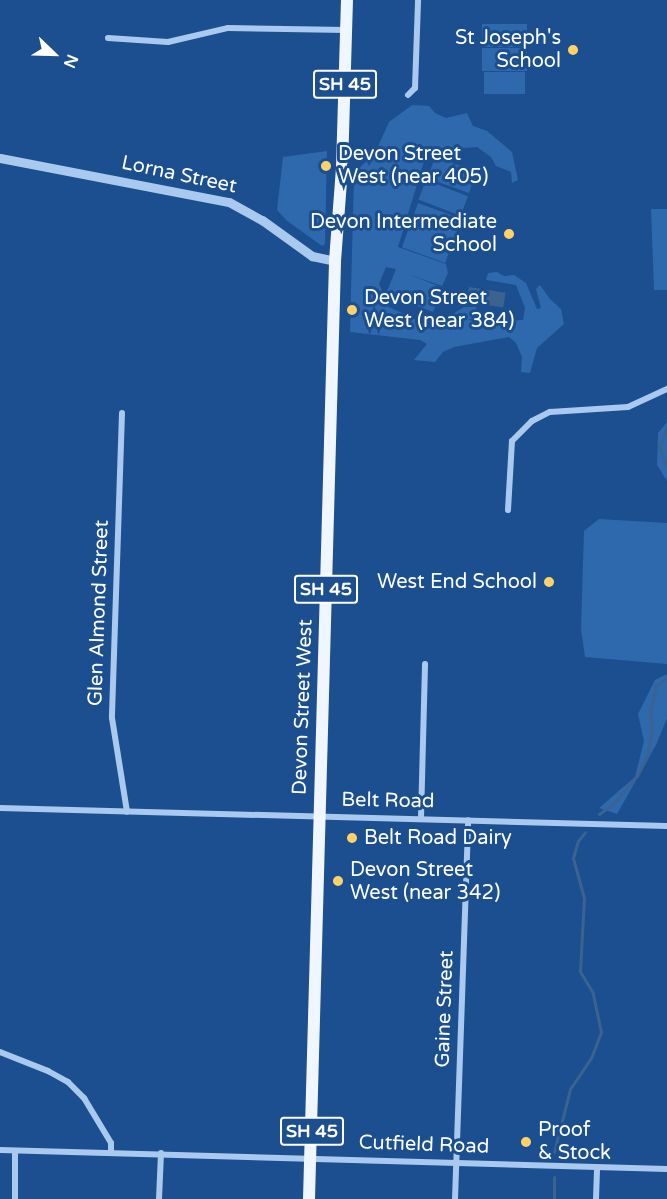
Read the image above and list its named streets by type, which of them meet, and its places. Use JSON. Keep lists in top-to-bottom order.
{
  "streets": {
    "main road": ["SH 45", "Devon Street West"],
    "street": [
      "Lorna Street",
      "Glen Almond Street",
      "Belt Road",
      "Gaine Street",
      "Cutfield Road"
    ]
  },
  "crossings": [
    ["Lorna Street", "Devon Street West"],
    ["Glen Almond Street", "Belt Road"],
    ["Devon Street West", "Belt Road"],
    ["Devon Street West", "Cutfield Road"],
    ["Belt Road", "Gaine Street"],
    ["Gaine Street", "Cutfield Road"]
  ],
  "places": [
    "St Joseph's School",
    "Devon Street West (near 405)",
    "Devon Intermediate School",
    "Devon Street West (near 384)",
    "West End School",
    "Belt Road Dairy",
    "Devon Street West (near 342)",
    "Proof & Stock"
  ],
  "north": "bottom right"
}
